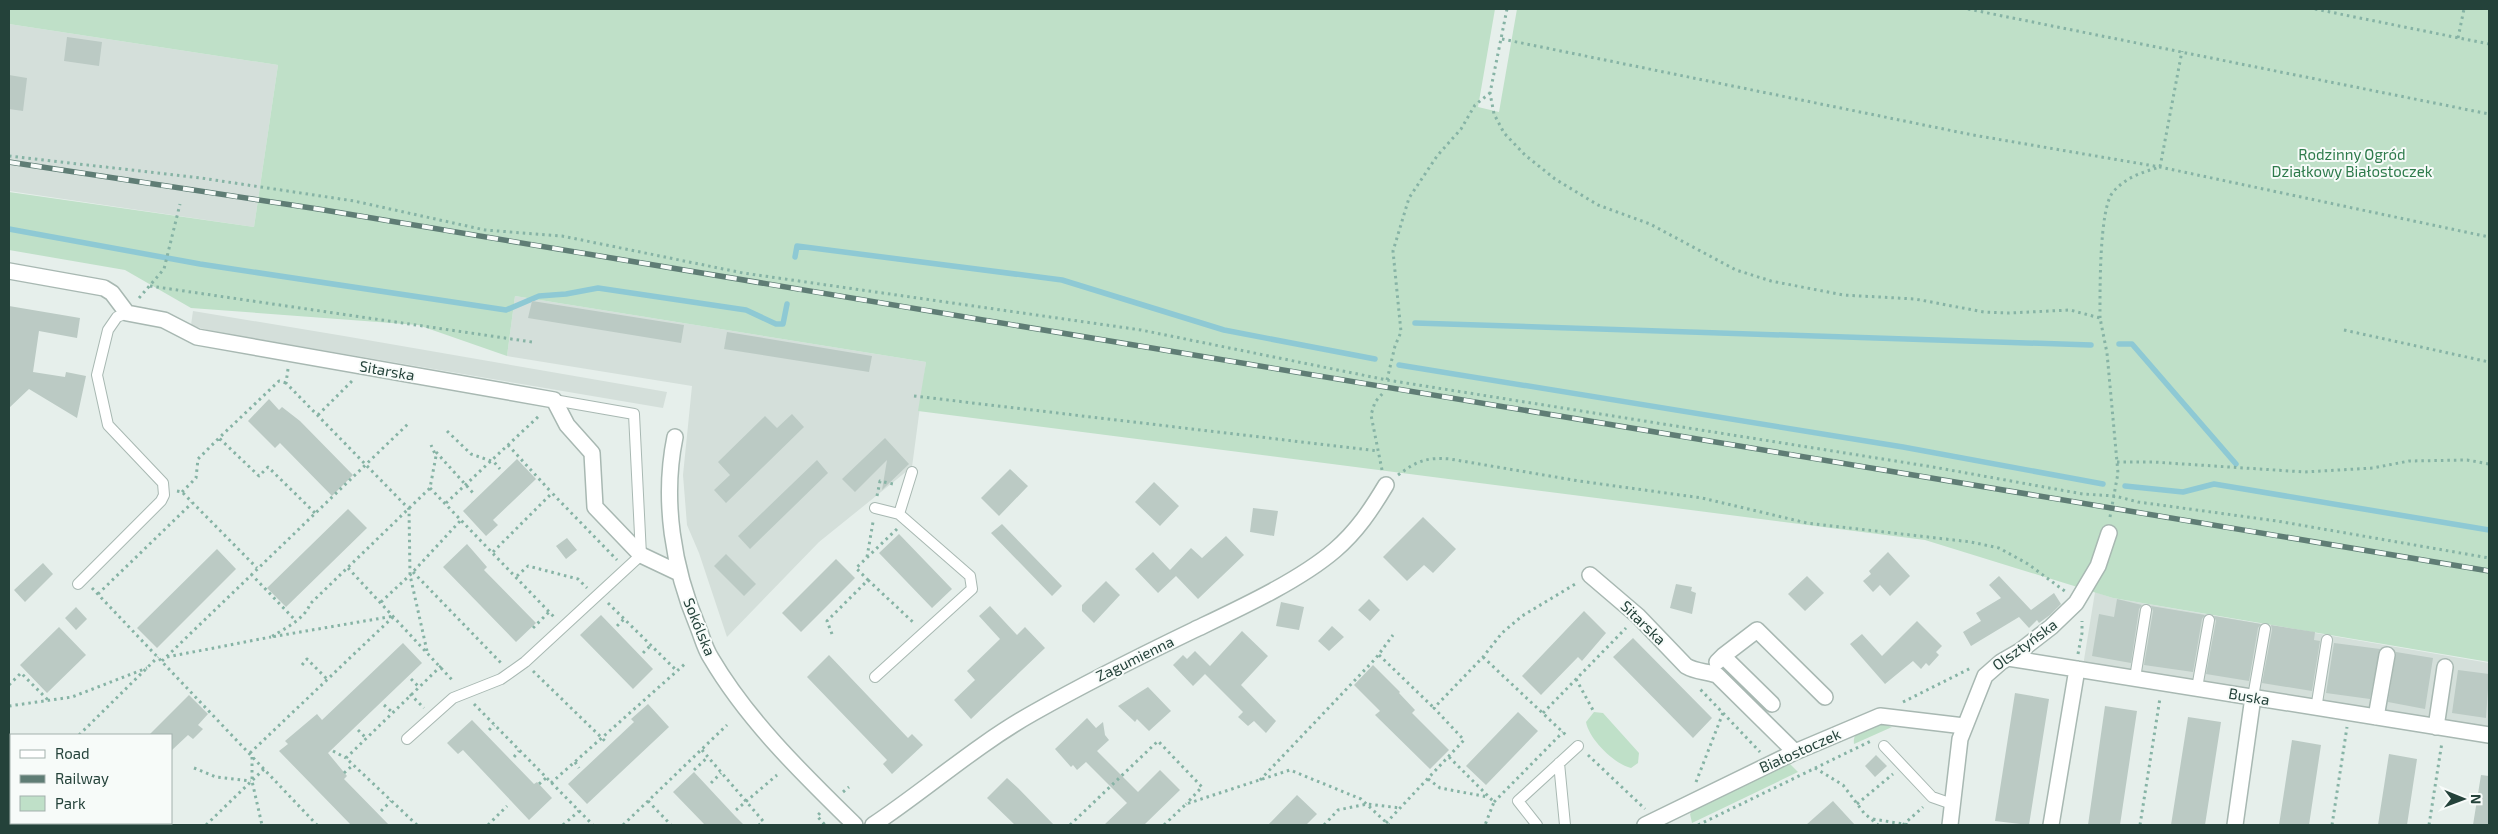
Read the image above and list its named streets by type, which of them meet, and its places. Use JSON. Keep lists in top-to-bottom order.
{
  "streets": {
    "street": [
      "Sitarska",
      "Sokólska",
      "Olsztyńska",
      "Zagumienna",
      "Buska",
      "Białostoczek"
    ]
  },
  "crossings": [
    ["Sitarska", "Białostoczek"],
    ["Olsztyńska", "Buska"],
    ["Olsztyńska", "Białostoczek"]
  ],
  "parks": ["Rodzinny Ogród Działkowy Białostoczek"],
  "legend": ["Road", "Railway", "Park"],
  "north": "right"
}
